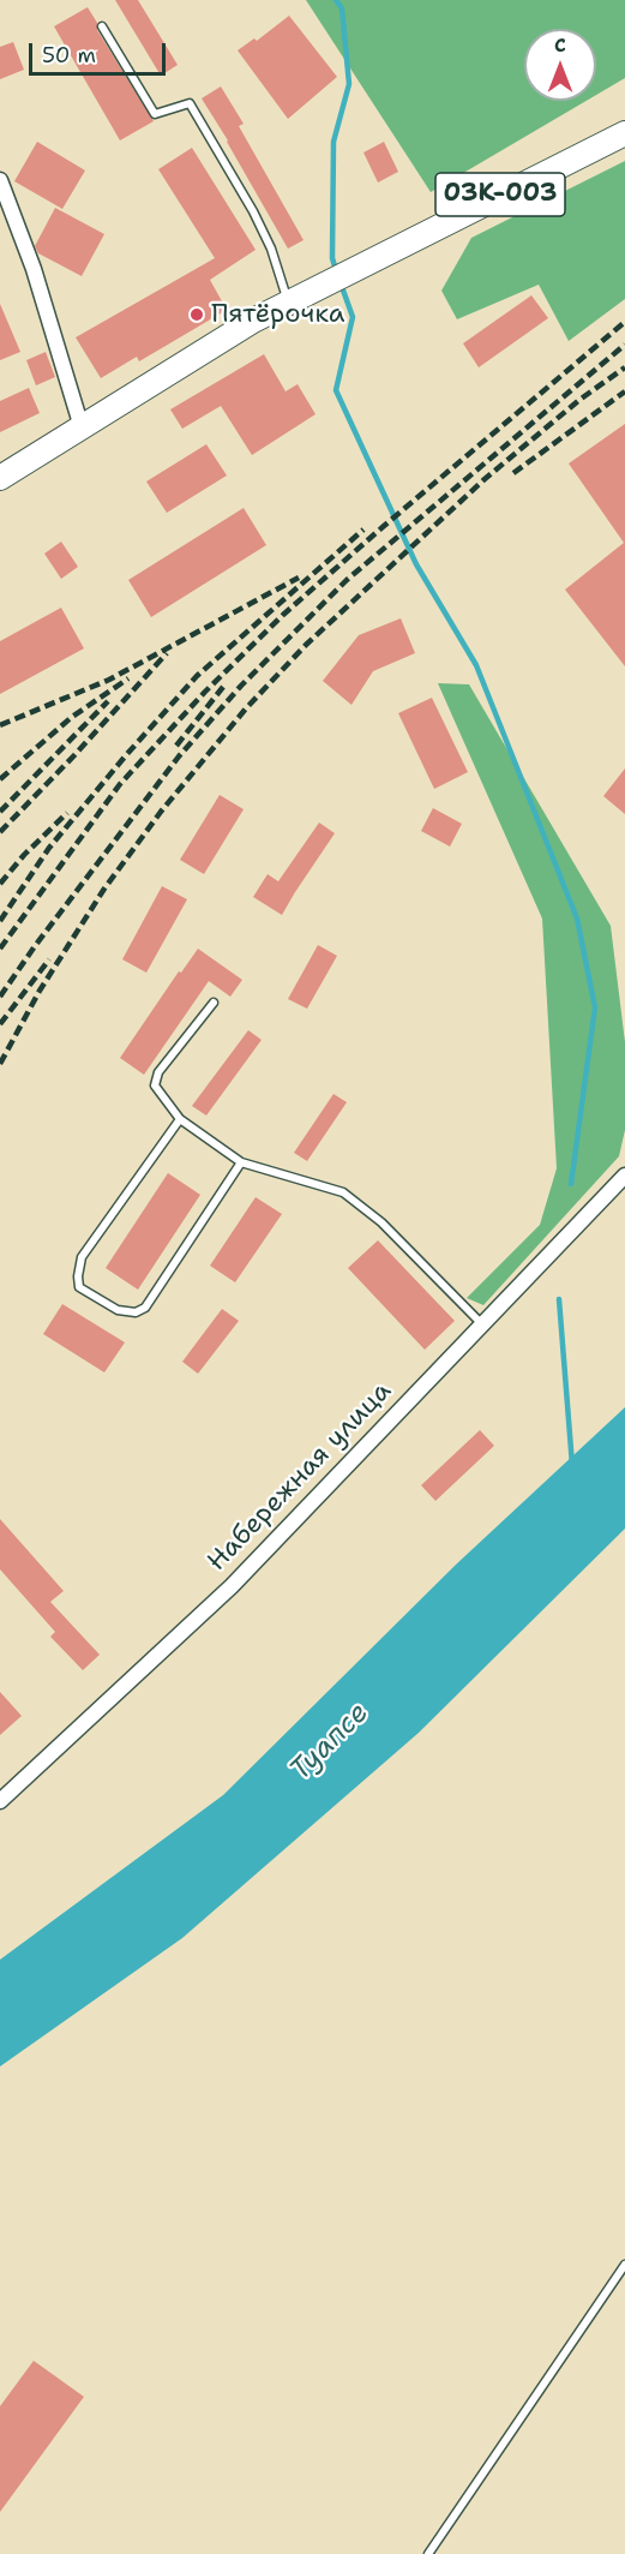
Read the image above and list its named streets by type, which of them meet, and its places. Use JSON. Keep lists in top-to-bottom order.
{
  "streets": {
    "main road": ["03К-003"],
    "street": ["Набережная улица"]
  },
  "water": ["Туапсе"],
  "places": ["Пятёрочка"],
  "scale_bar": "50 m",
  "north": "top"
}
